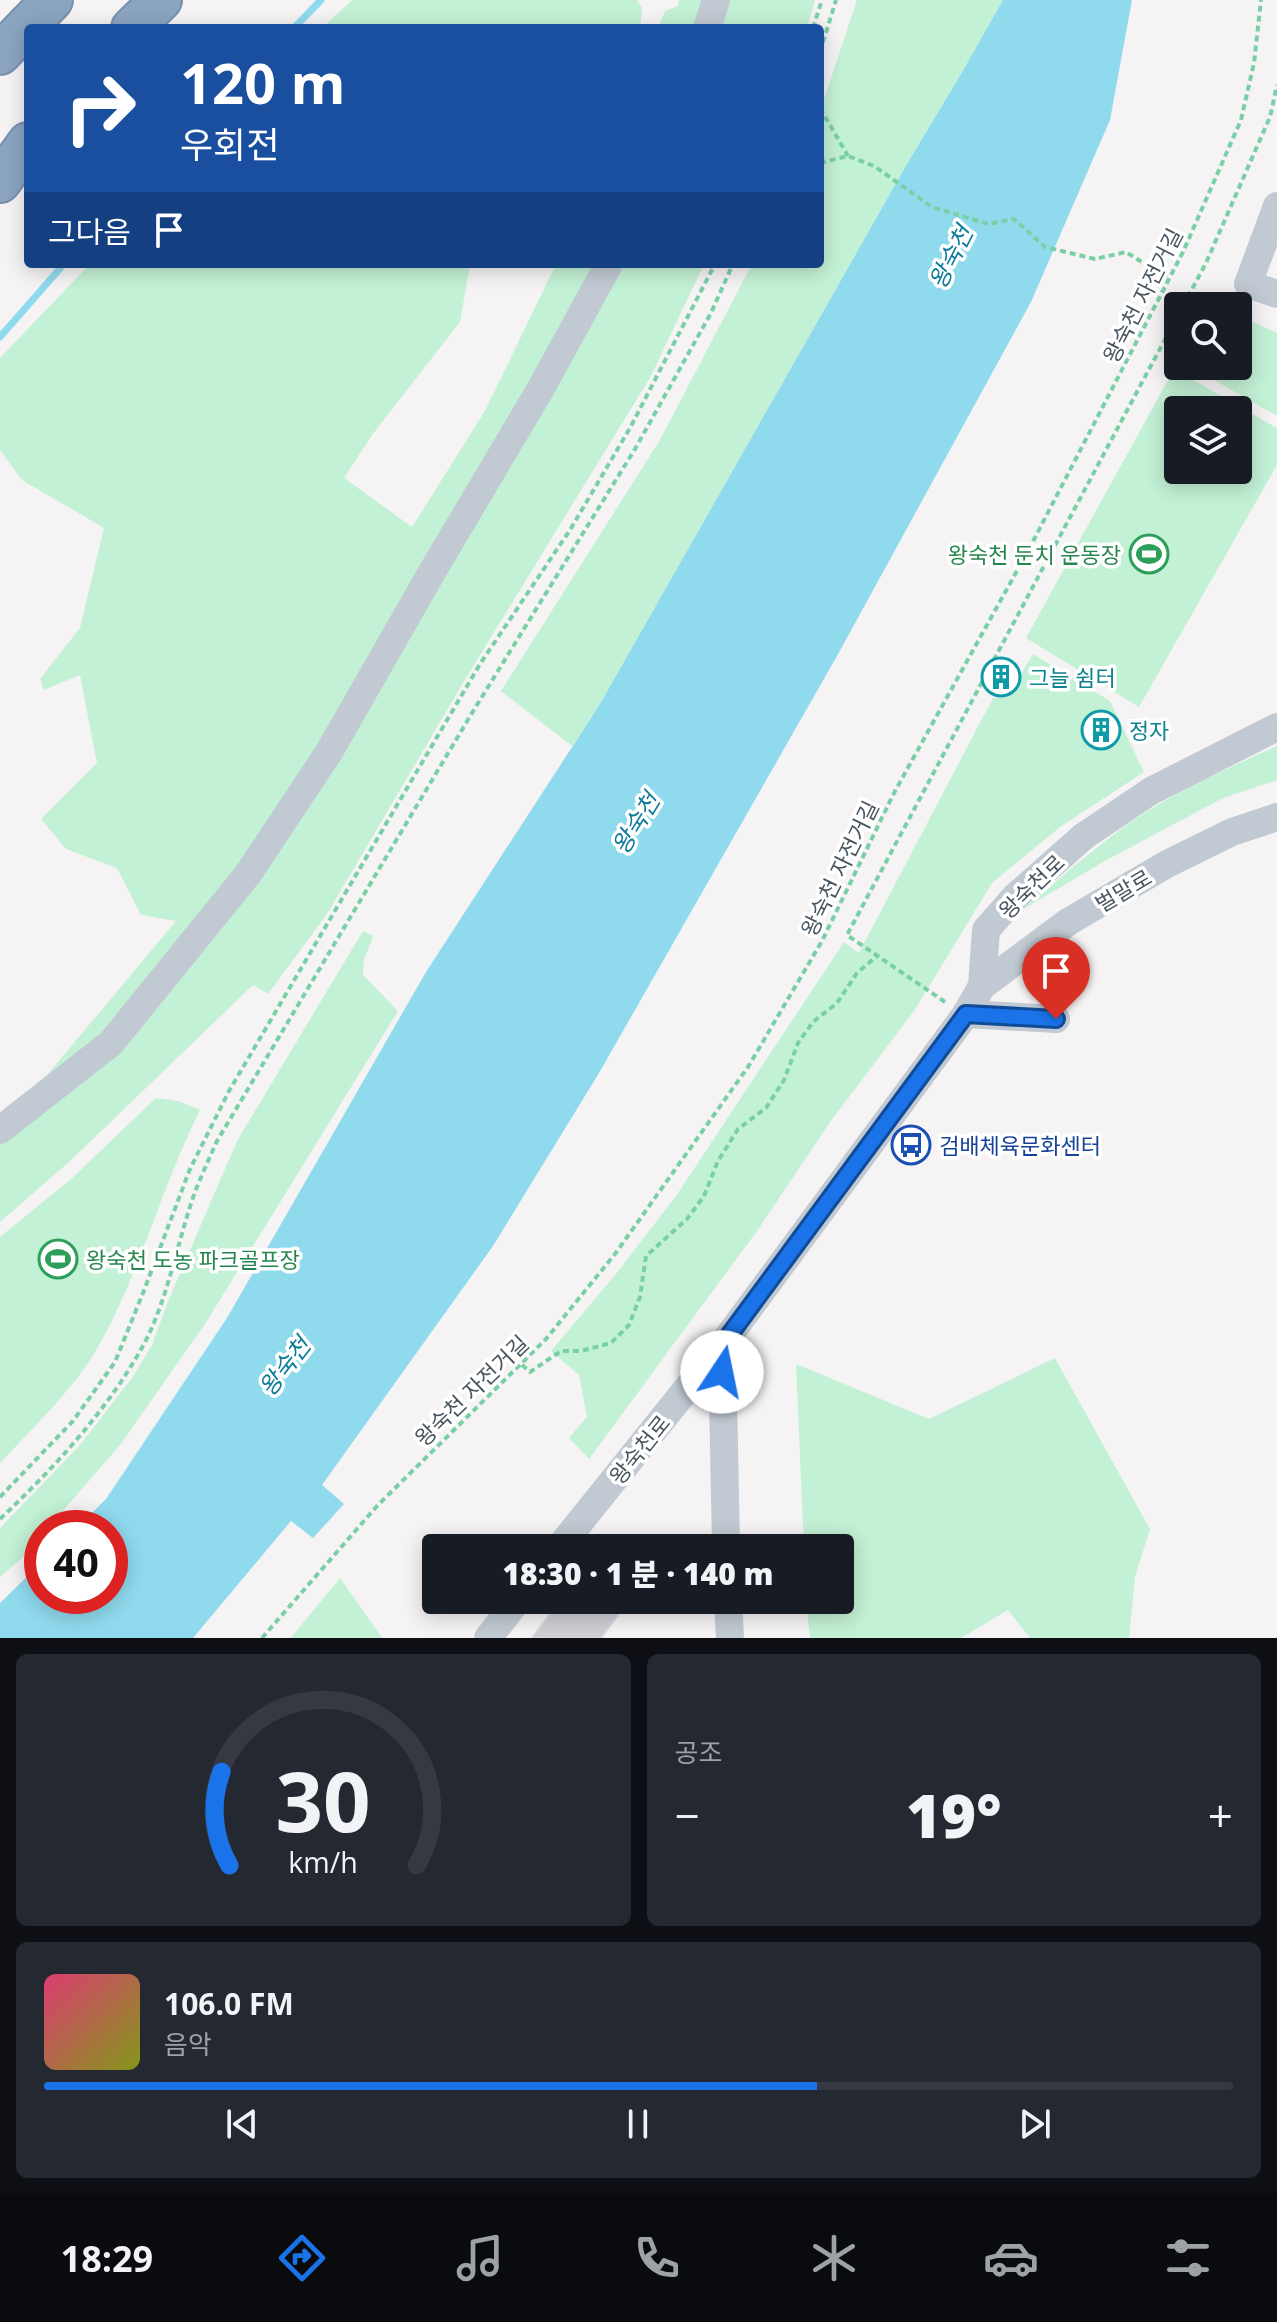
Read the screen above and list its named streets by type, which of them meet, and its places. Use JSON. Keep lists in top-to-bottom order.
{
  "streets": {
    "street": ["왕숙천로", "벌말로"],
    "path": ["왕숙천 자전거길"]
  },
  "crossings": [
    ["왕숙천로", "벌말로"]
  ],
  "water": ["왕숙천"],
  "places": {
    "sports": ["왕숙천 둔치 운동장", "왕숙천 도농 파크골프장"],
    "building": ["그늘 쉼터", "정자"],
    "bus stop": ["검배체육문화센터"]
  },
  "page": {
    "turn": ["120 m", "우회전"],
    "then": "그다음",
    "limit": "40",
    "trip": "18:30 · 1 분 · 140 m",
    "tile": "공조",
    "heat": ["−", "19°", "+"],
    "song": ["106.0 FM", "음악"],
    "tabs": "18:29",
    "gauge": ["30", "km/h"]
  }
}
